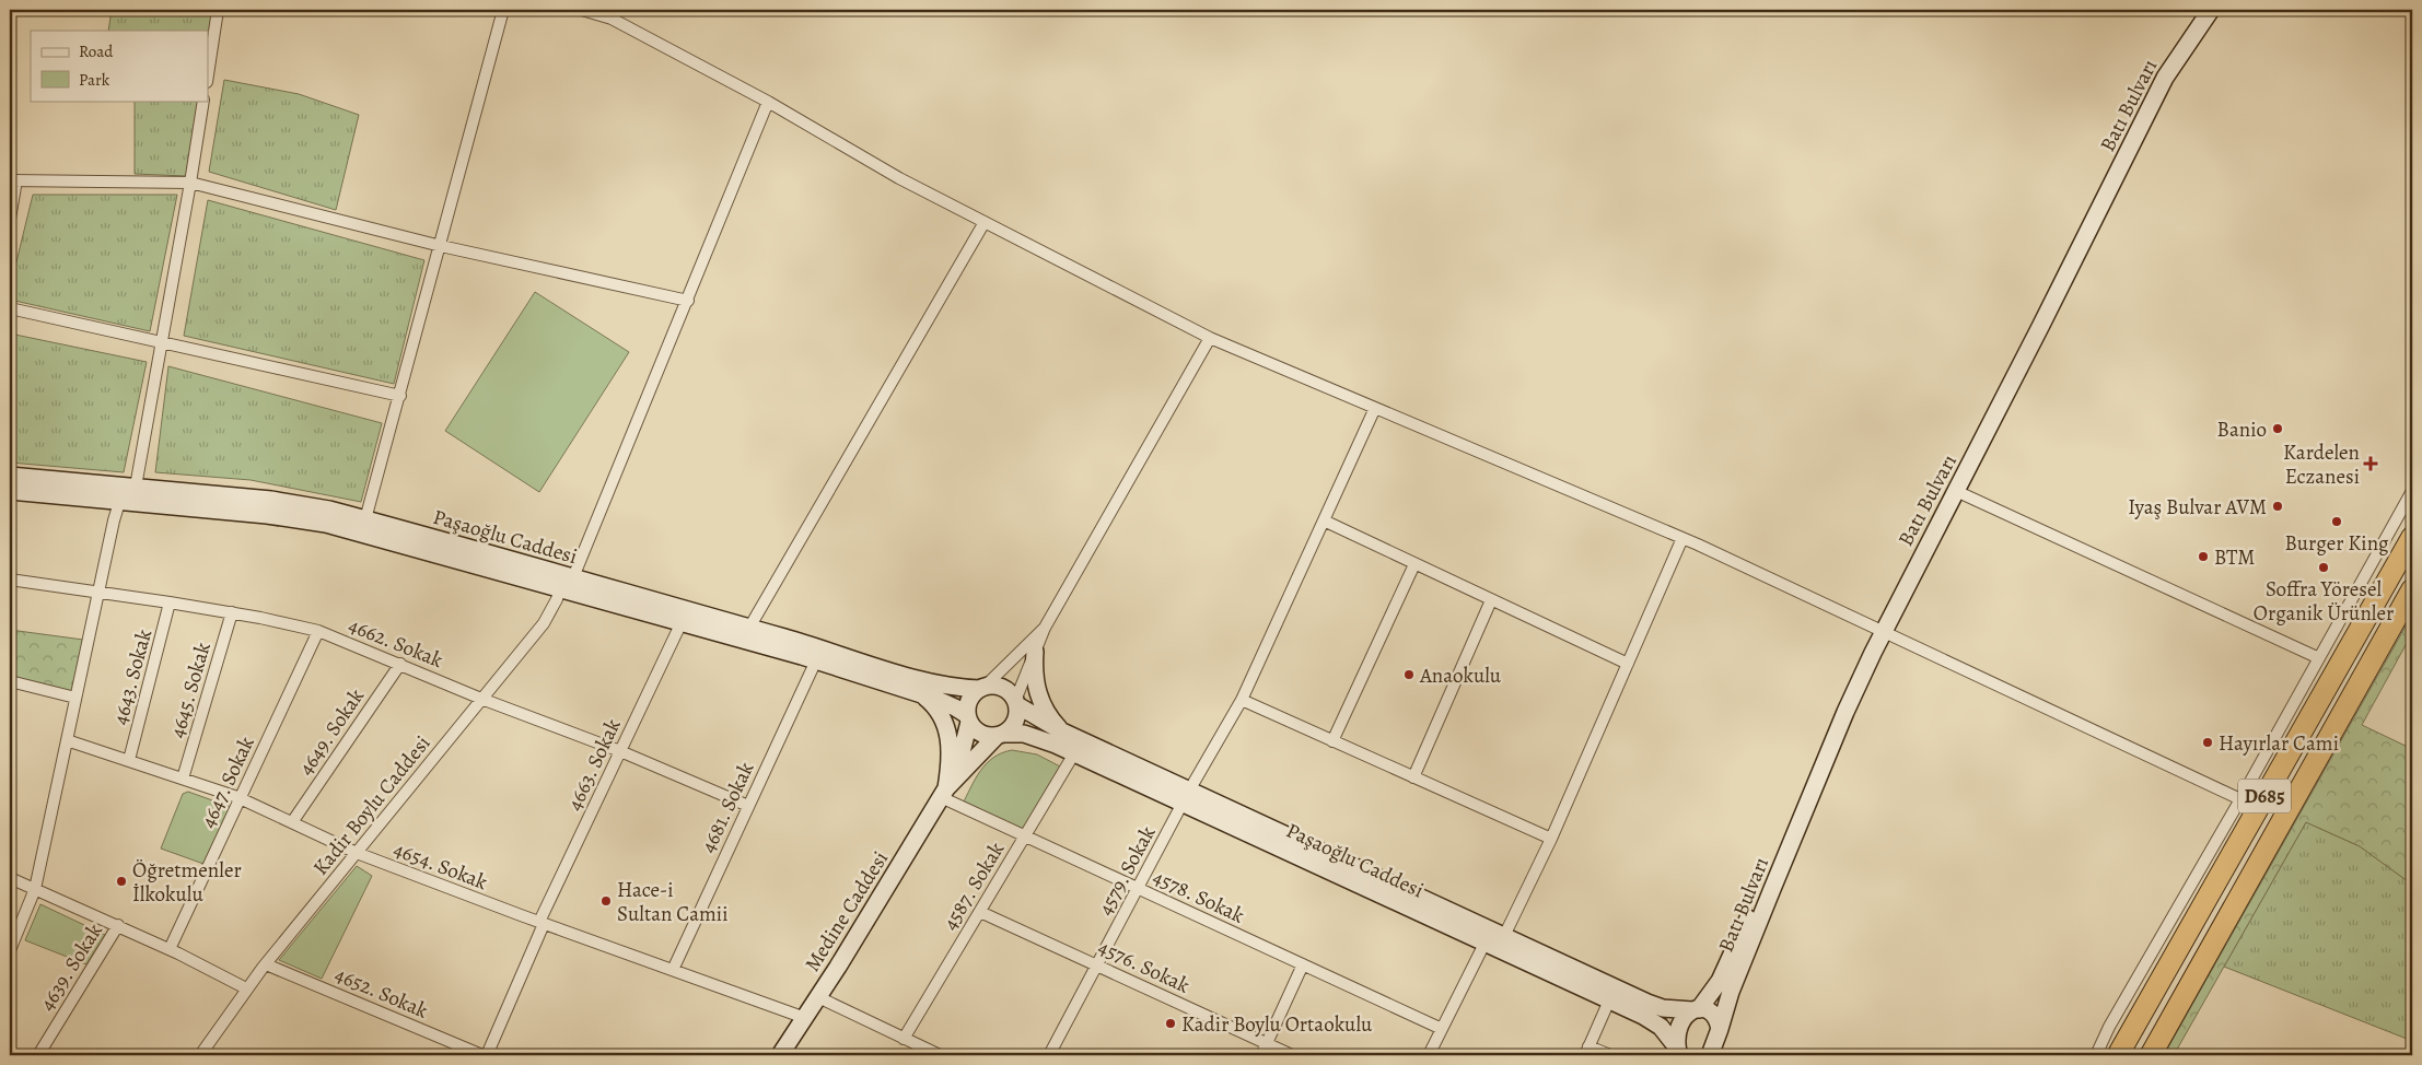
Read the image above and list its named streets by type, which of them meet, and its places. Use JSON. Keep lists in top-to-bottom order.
{
  "streets": {
    "highway": ["D685"],
    "street": [
      "Batı Bulvarı",
      "Paşaoğlu Caddesi",
      "4662. Sokak",
      "4643. Sokak",
      "4645. Sokak",
      "4649. Sokak",
      "4663. Sokak",
      "4647. Sokak",
      "Kadir Boylu Caddesi",
      "4681. Sokak",
      "4654. Sokak",
      "4579. Sokak",
      "4587. Sokak",
      "4578. Sokak",
      "Medine Caddesi",
      "4576. Sokak",
      "4639. Sokak",
      "4652. Sokak"
    ]
  },
  "crossings": [
    ["Batı Bulvarı", "Paşaoğlu Caddesi"],
    ["Paşaoğlu Caddesi", "4663. Sokak"],
    ["Paşaoğlu Caddesi", "Kadir Boylu Caddesi"],
    ["Paşaoğlu Caddesi", "4681. Sokak"],
    ["Paşaoğlu Caddesi", "4579. Sokak"],
    ["Paşaoğlu Caddesi", "4587. Sokak"],
    ["Paşaoğlu Caddesi", "Medine Caddesi"],
    ["4662. Sokak", "4643. Sokak"],
    ["4662. Sokak", "4645. Sokak"],
    ["4662. Sokak", "4649. Sokak"],
    ["4662. Sokak", "4663. Sokak"],
    ["4662. Sokak", "4647. Sokak"],
    ["4662. Sokak", "Kadir Boylu Caddesi"],
    ["4662. Sokak", "4681. Sokak"],
    ["4643. Sokak", "4654. Sokak"],
    ["4645. Sokak", "4654. Sokak"],
    ["4649. Sokak", "4654. Sokak"],
    ["4663. Sokak", "4654. Sokak"],
    ["4663. Sokak", "4652. Sokak"],
    ["4647. Sokak", "4654. Sokak"],
    ["Kadir Boylu Caddesi", "4654. Sokak"],
    ["Kadir Boylu Caddesi", "4652. Sokak"],
    ["4681. Sokak", "4654. Sokak"],
    ["4654. Sokak", "Medine Caddesi"],
    ["4579. Sokak", "4578. Sokak"],
    ["4579. Sokak", "4576. Sokak"],
    ["4587. Sokak", "4578. Sokak"],
    ["4587. Sokak", "4576. Sokak"],
    ["4578. Sokak", "Medine Caddesi"]
  ],
  "places": {
    "other": [
      "Banio",
      "Iyaş Bulvar AVM",
      "Burger King",
      "BTM",
      "Soffra Yöresel Organik Ürünler",
      "Anaokulu",
      "Hayırlar Cami",
      "Öğretmenler İlkokulu",
      "Hace-i Sultan Camii",
      "Kadir Boylu Ortaokulu"
    ],
    "health": ["Kardelen Eczanesi"]
  },
  "legend": ["Road", "Park"]
}
